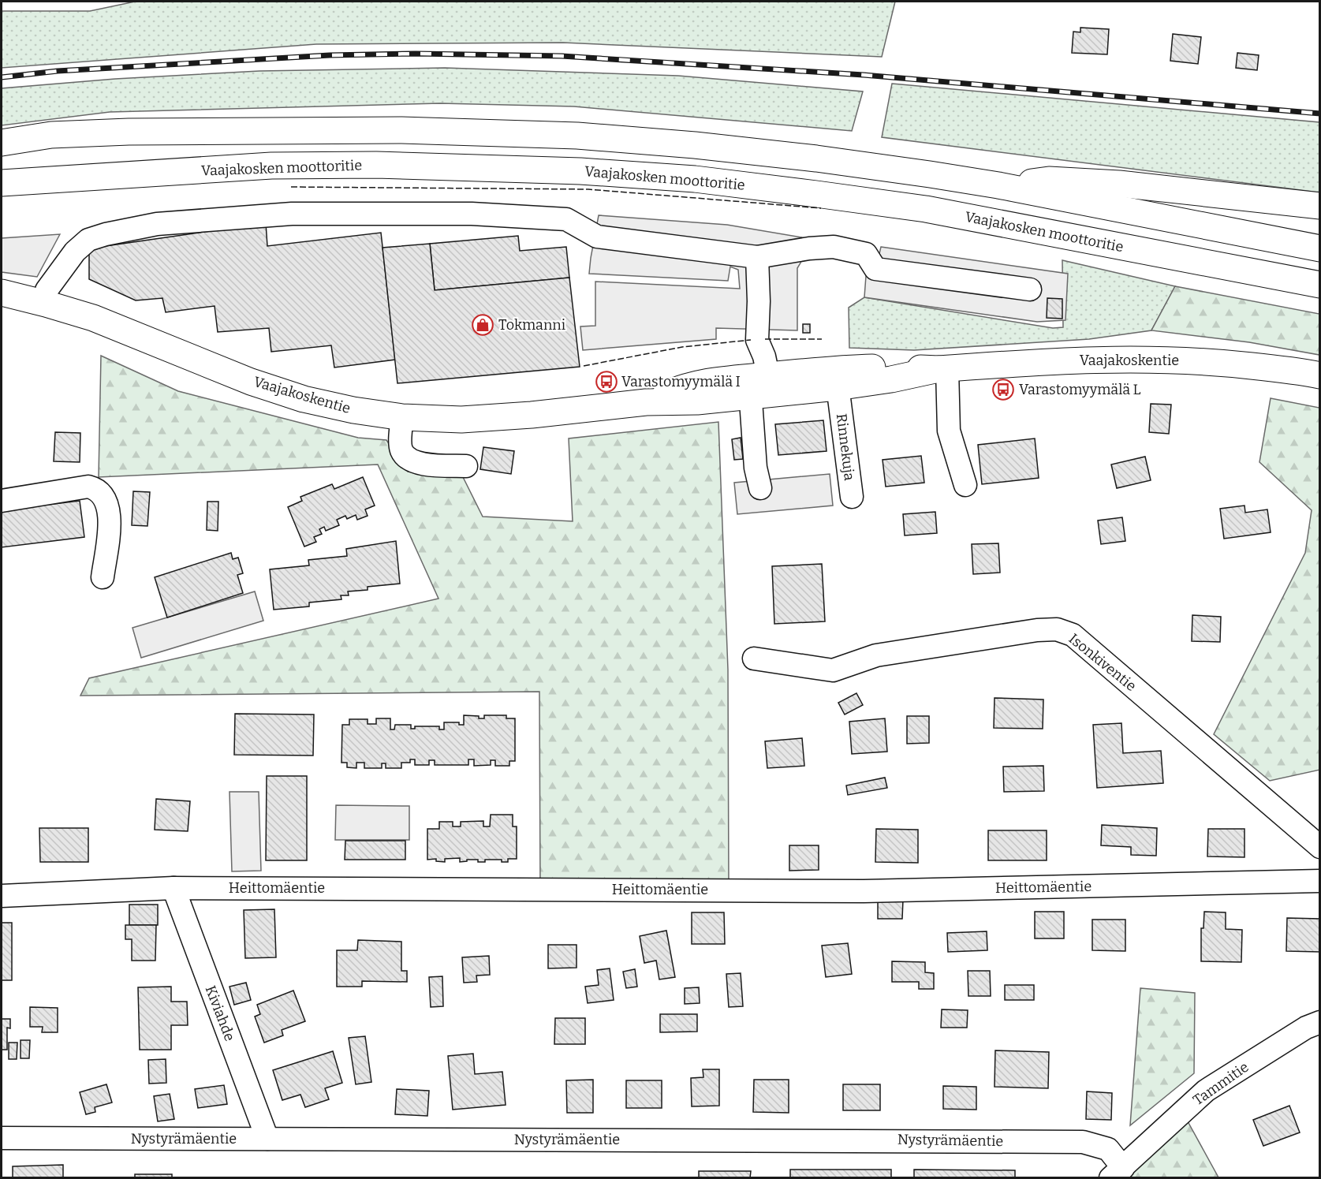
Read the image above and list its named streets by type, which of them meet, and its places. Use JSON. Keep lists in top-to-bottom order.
{
  "streets": {
    "main road": ["Vaajakosken moottoritie", "Vaajakoskentie"],
    "street": [
      "Rinnekuja",
      "Isonkiventie",
      "Heittomäentie",
      "Kiviahde",
      "Tammitie",
      "Nystyrämäentie"
    ]
  },
  "crossings": [
    ["Heittomäentie", "Kiviahde"],
    ["Kiviahde", "Nystyrämäentie"],
    ["Tammitie", "Nystyrämäentie"]
  ],
  "places": {
    "shop": ["Tokmanni"],
    "bus stop": ["Varastomyymälä I", "Varastomyymälä L"]
  }
}
